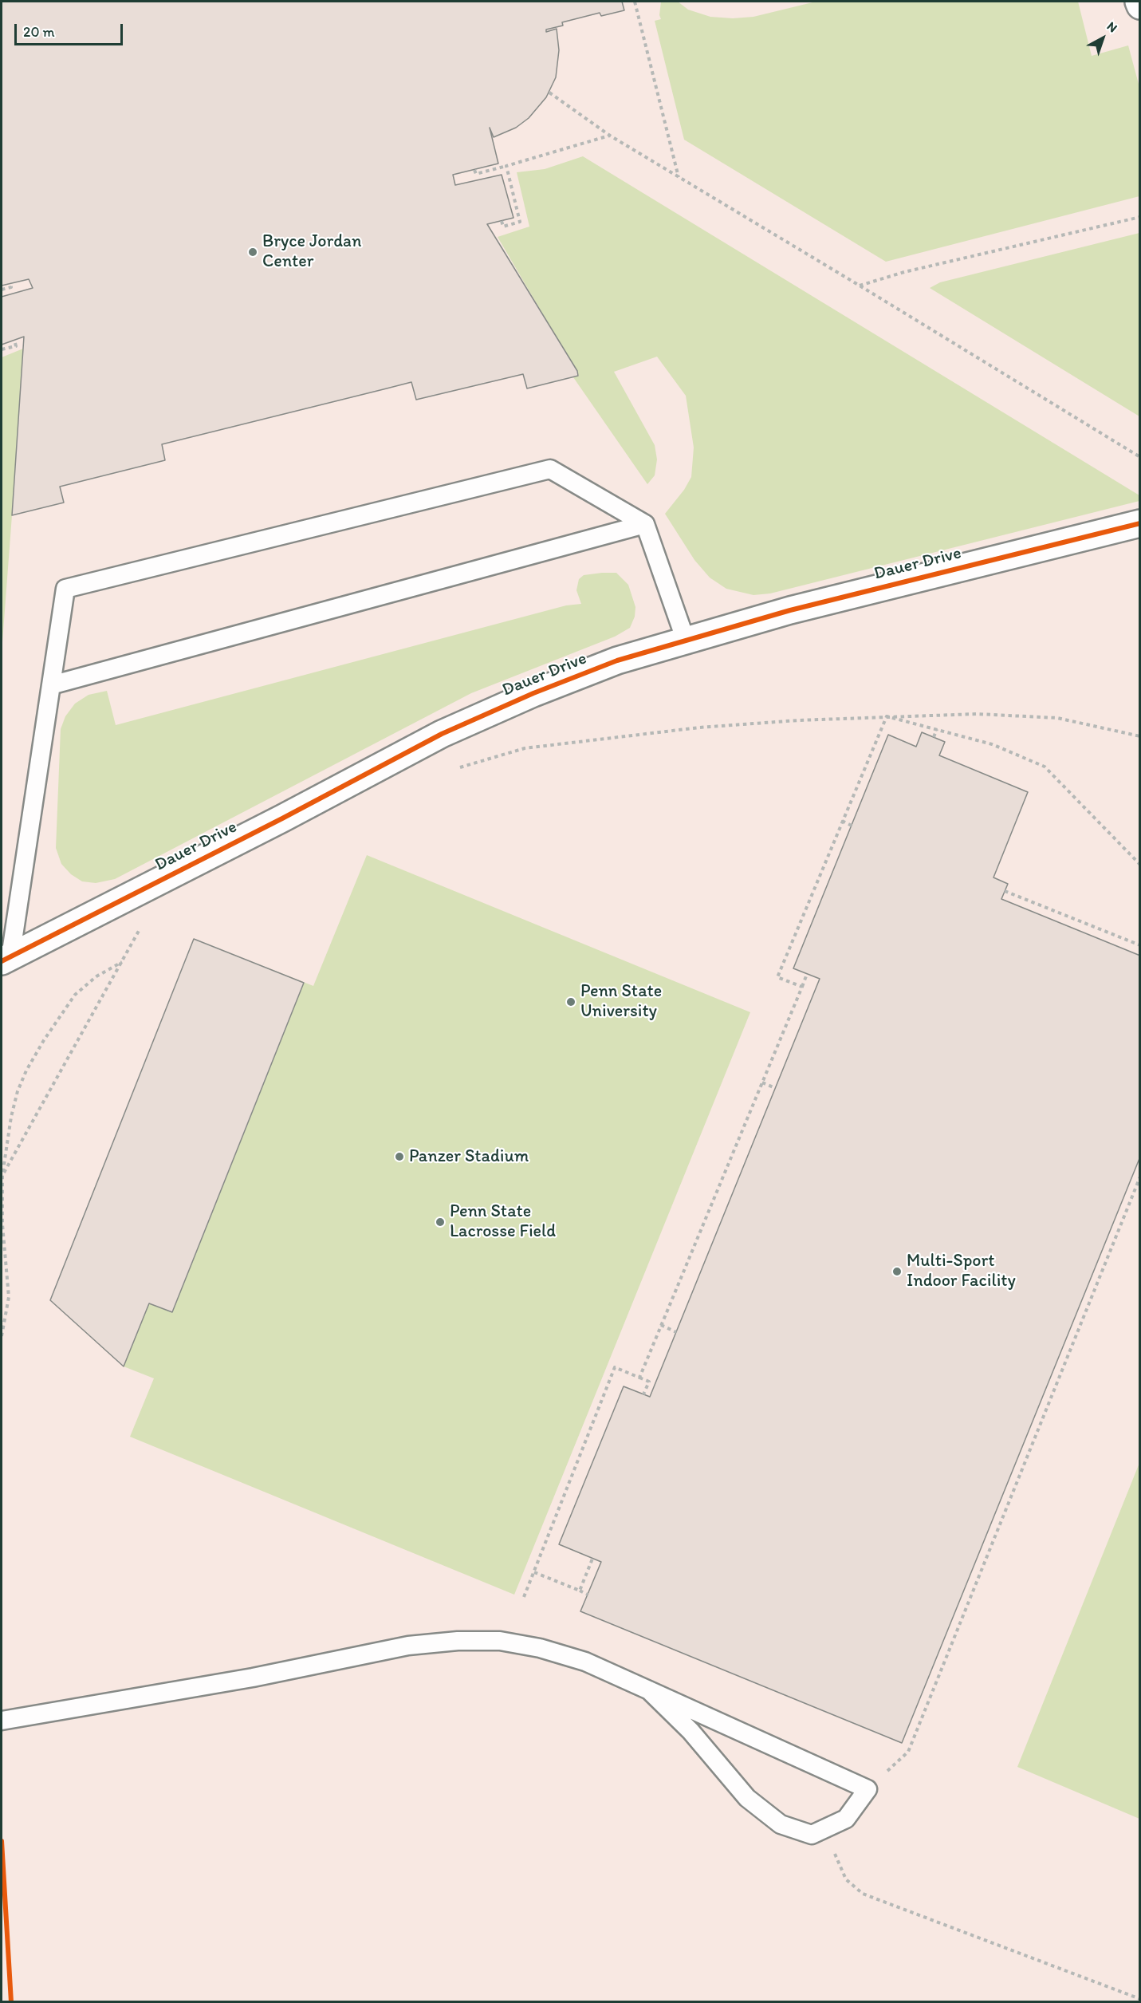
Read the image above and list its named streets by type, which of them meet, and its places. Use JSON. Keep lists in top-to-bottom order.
{
  "streets": {
    "street": ["Dauer Drive"]
  },
  "places": [
    "Bryce Jordan Center",
    "Penn State University",
    "Panzer Stadium",
    "Penn State Lacrosse Field",
    "Multi-Sport Indoor Facility"
  ],
  "scale_bar": "20 m",
  "north": "top right"
}
